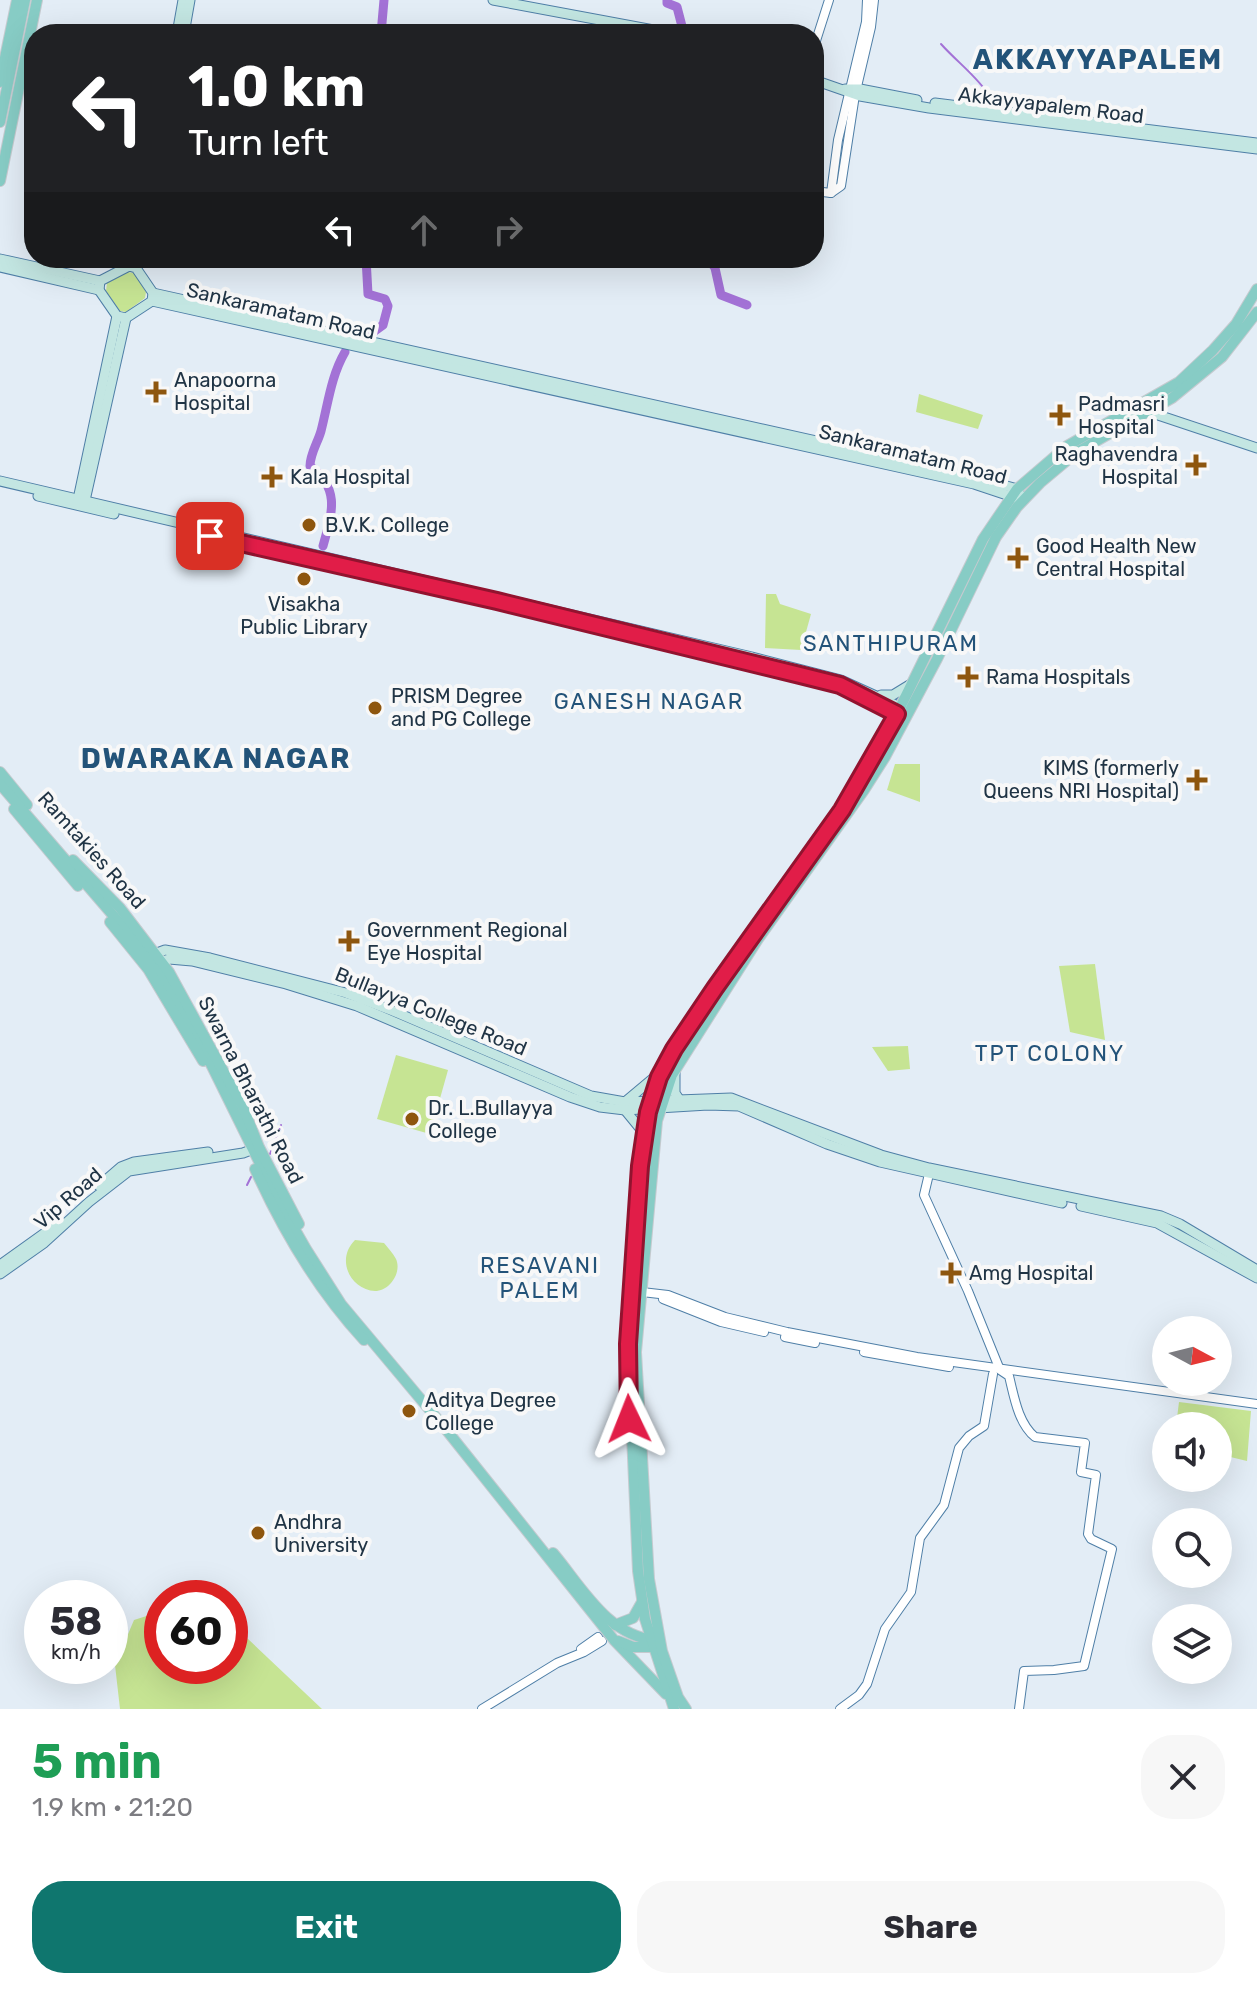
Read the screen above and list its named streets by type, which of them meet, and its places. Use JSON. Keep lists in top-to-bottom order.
{
  "streets": {
    "main road": [
      "Akkayyapalem Road",
      "Sankaramatam Road",
      "Ramtakies Road",
      "Bullayya College Road",
      "Swarna Bharathi Road",
      "Vip Road"
    ]
  },
  "crossings": [
    ["Ramtakies Road", "Bullayya College Road"],
    ["Ramtakies Road", "Swarna Bharathi Road"],
    ["Bullayya College Road", "Swarna Bharathi Road"],
    ["Swarna Bharathi Road", "Vip Road"]
  ],
  "districts": [
    "AKKAYYAPALEM",
    "SANTHIPURAM",
    "GANESH NAGAR",
    "DWARAKA NAGAR",
    "TPT COLONY",
    "RESAVANI PALEM"
  ],
  "places": {
    "health": [
      "Anapoorna Hospital",
      "Padmasri Hospital",
      "Raghavendra Hospital",
      "Kala Hospital",
      "Good Health New Central Hospital",
      "Rama Hospitals",
      "KIMS (formerly Queens NRI Hospital)",
      "Government Regional Eye Hospital",
      "Amg Hospital"
    ],
    "other": [
      "B.V.K. College",
      "Visakha Public Library",
      "PRISM Degree and PG College",
      "Dr. L.Bullayya College",
      "Aditya Degree College",
      "Andhra University"
    ]
  },
  "north": "right",
  "page": {
    "turn": ["1.0 km", "Turn left"],
    "speed": "58 km/h",
    "limit": "60",
    "heading": ["5 min", "1.9 km · 21:20"],
    "buttons": ["Exit", "Share"]
  }
}
